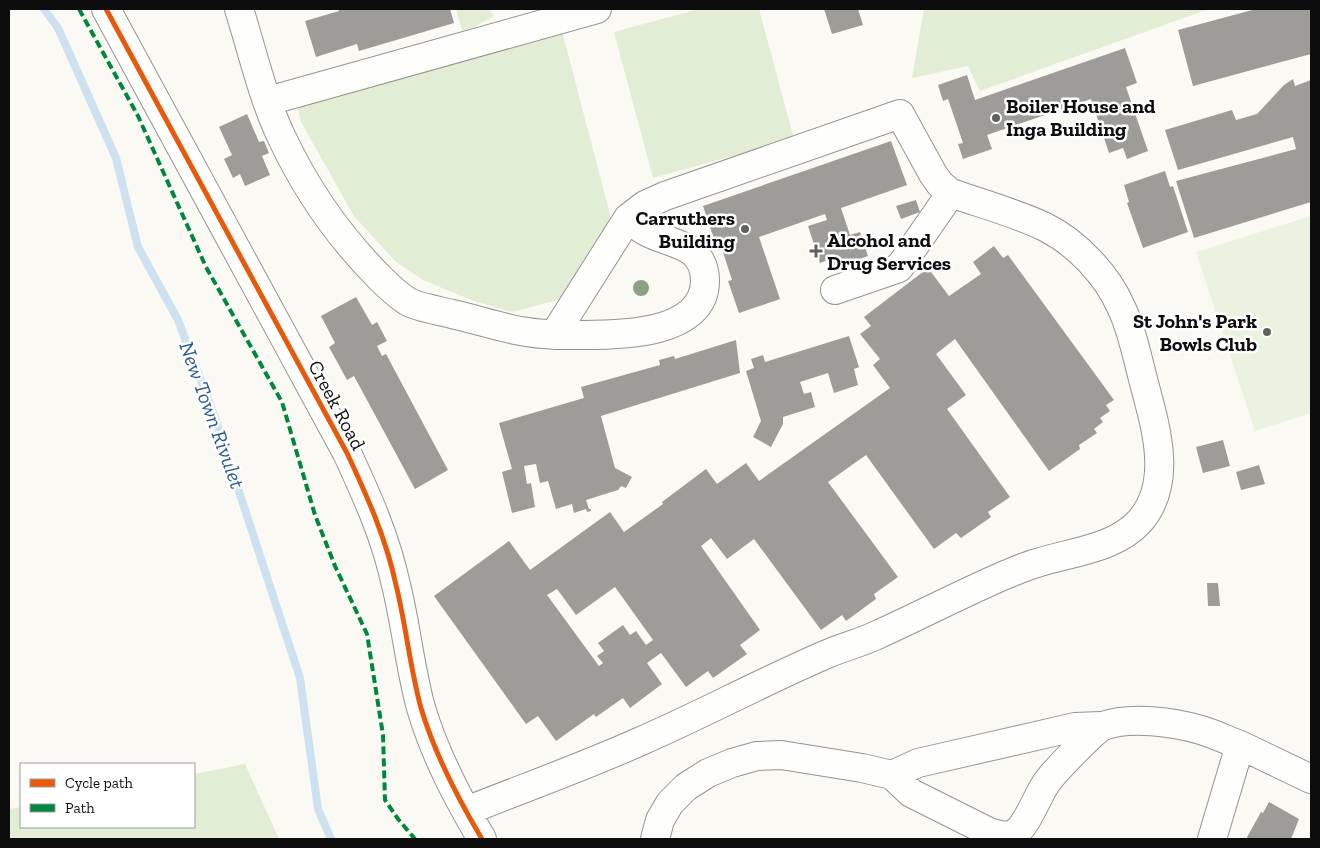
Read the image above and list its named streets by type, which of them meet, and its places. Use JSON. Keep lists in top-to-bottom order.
{
  "streets": {
    "street": ["Creek Road"]
  },
  "water": ["New Town Rivulet"],
  "places": {
    "other": ["Boiler House and Inga Building", "Carruthers Building", "St John's Park Bowls Club"],
    "health": ["Alcohol and Drug Services"]
  },
  "legend": ["Cycle path", "Path"]
}
